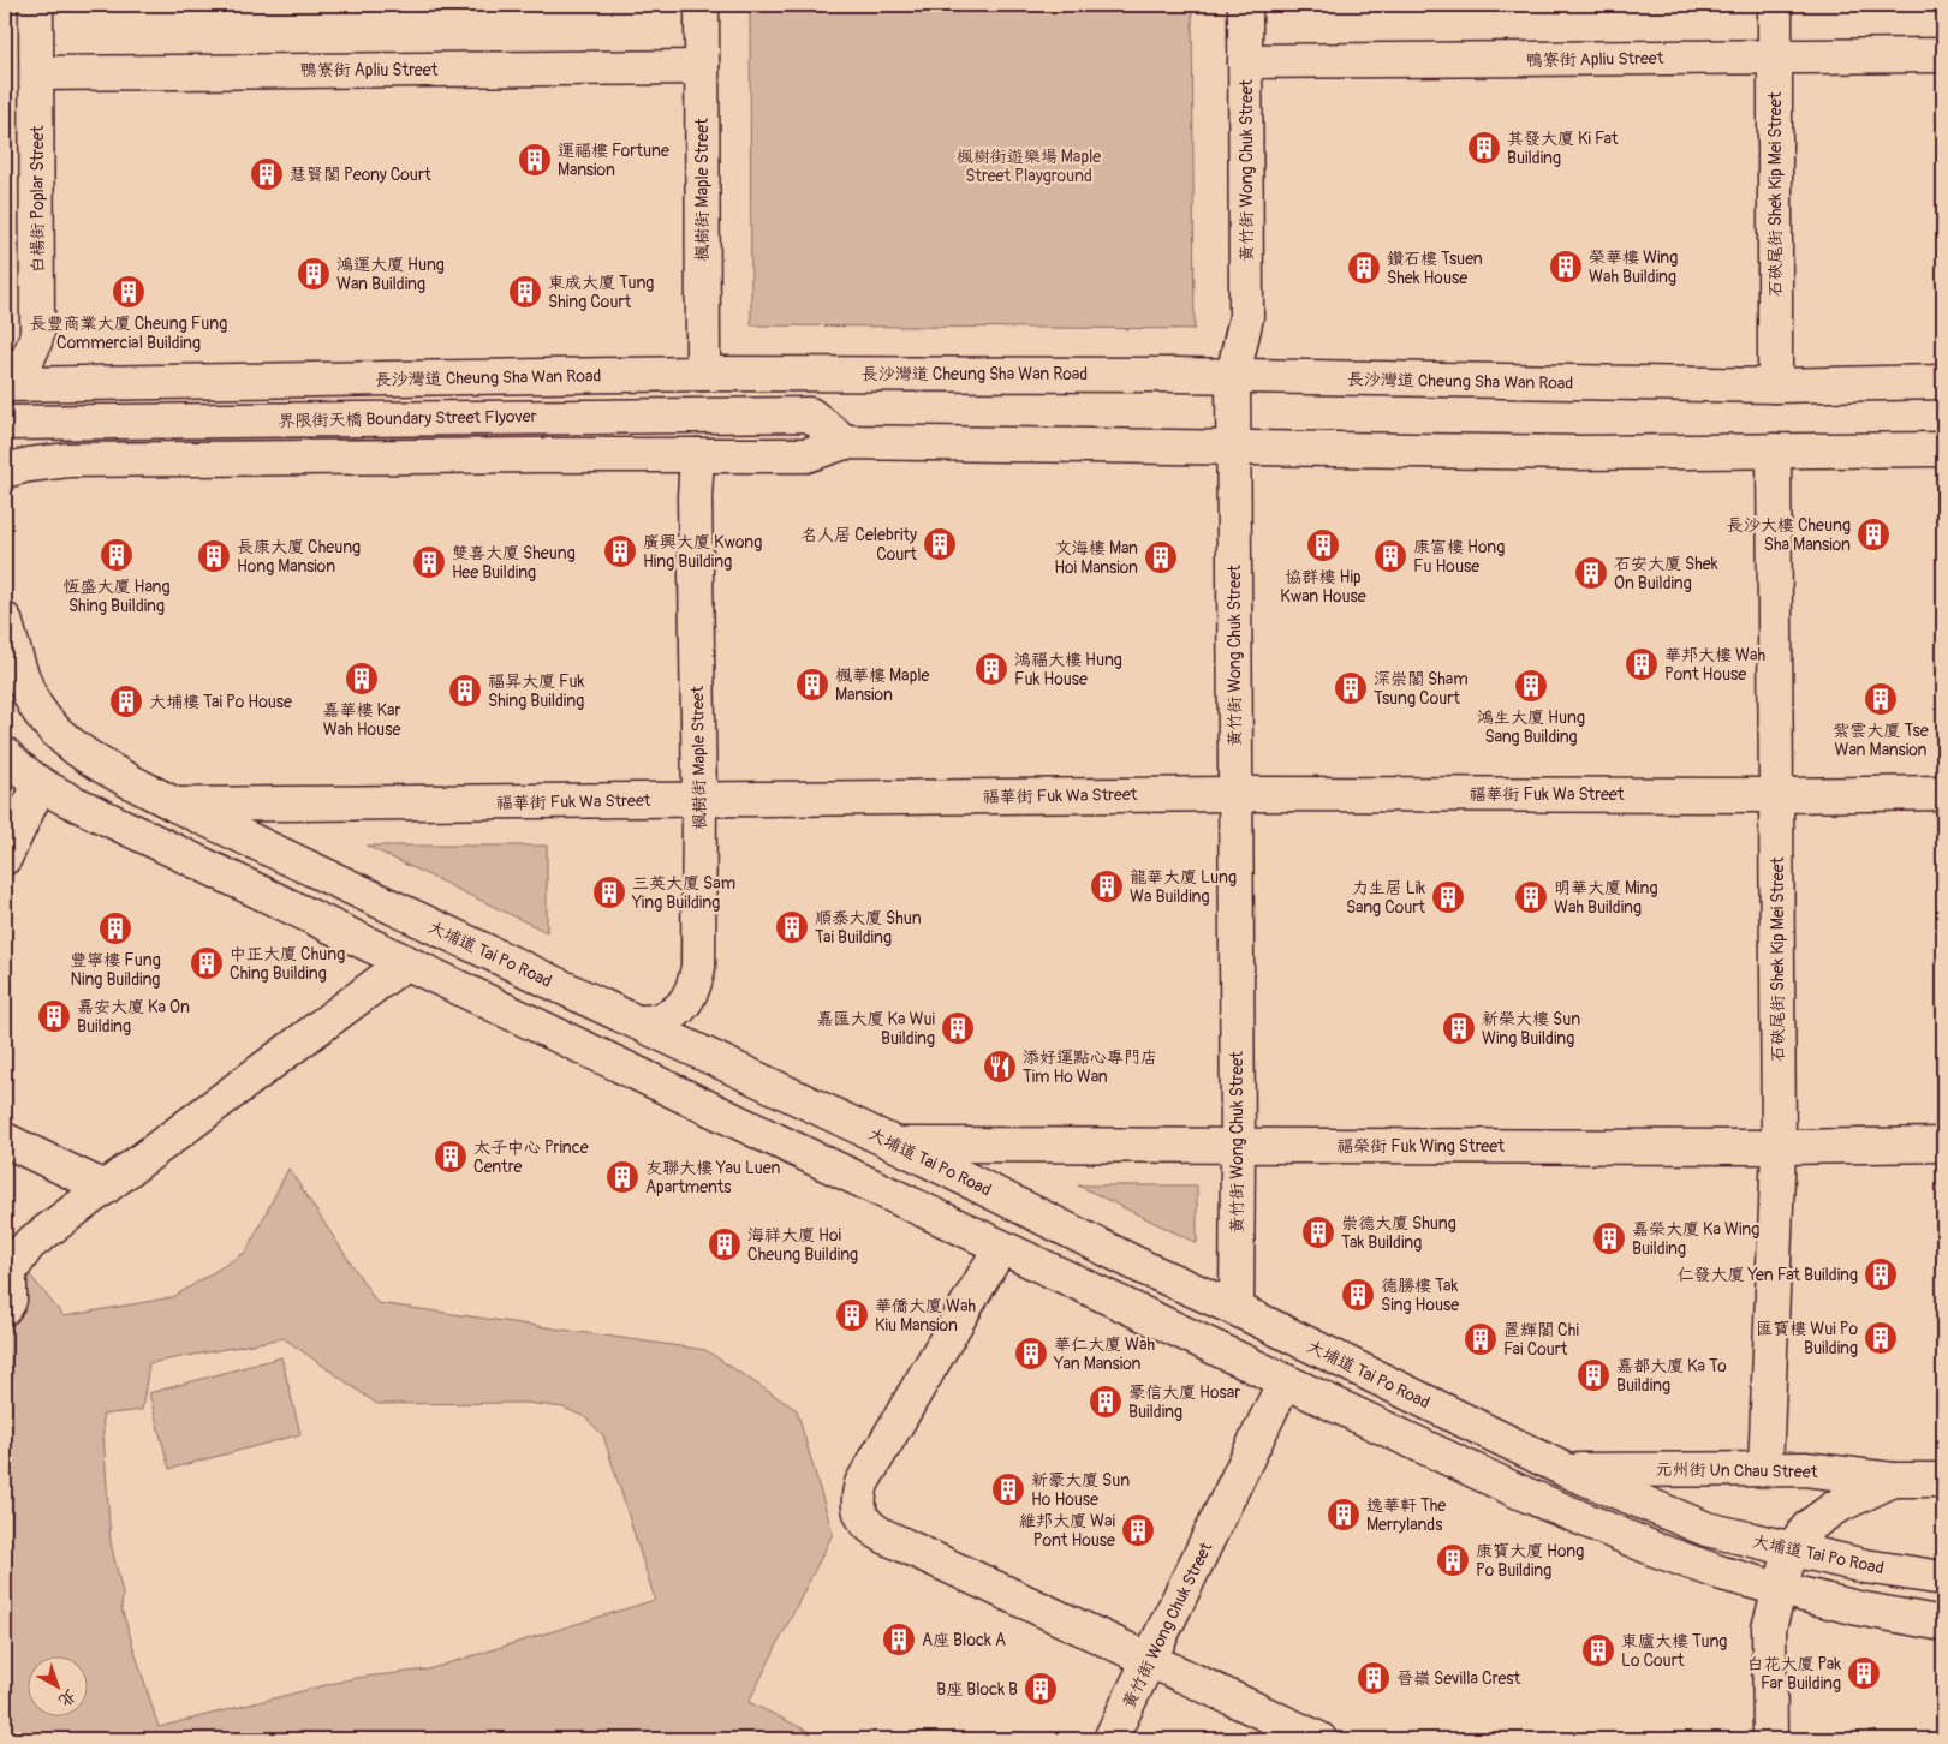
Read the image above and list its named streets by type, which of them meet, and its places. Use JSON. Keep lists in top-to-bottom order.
{
  "streets": {
    "street": [
      "鴨寮街 Apliu Street",
      "黃竹街 Wong Chuk Street",
      "楓樹街 Maple Street",
      "石硤尾街 Shek Kip Mei Street",
      "白楊街 Poplar Street",
      "長沙灣道 Cheung Sha Wan Road",
      "界限街天橋 Boundary Street Flyover",
      "福華街 Fuk Wa Street",
      "大埔道 Tai Po Road",
      "福榮街 Fuk Wing Street",
      "元州街 Un Chau Street"
    ]
  },
  "crossings": [
    ["鴨寮街 Apliu Street", "黃竹街 Wong Chuk Street"],
    ["鴨寮街 Apliu Street", "楓樹街 Maple Street"],
    ["鴨寮街 Apliu Street", "石硤尾街 Shek Kip Mei Street"],
    ["鴨寮街 Apliu Street", "白楊街 Poplar Street"],
    ["黃竹街 Wong Chuk Street", "長沙灣道 Cheung Sha Wan Road"],
    ["黃竹街 Wong Chuk Street", "福華街 Fuk Wa Street"],
    ["黃竹街 Wong Chuk Street", "大埔道 Tai Po Road"],
    ["黃竹街 Wong Chuk Street", "福榮街 Fuk Wing Street"],
    ["楓樹街 Maple Street", "長沙灣道 Cheung Sha Wan Road"],
    ["楓樹街 Maple Street", "福華街 Fuk Wa Street"],
    ["楓樹街 Maple Street", "大埔道 Tai Po Road"],
    ["石硤尾街 Shek Kip Mei Street", "長沙灣道 Cheung Sha Wan Road"],
    ["石硤尾街 Shek Kip Mei Street", "福華街 Fuk Wa Street"],
    ["石硤尾街 Shek Kip Mei Street", "福榮街 Fuk Wing Street"],
    ["石硤尾街 Shek Kip Mei Street", "元州街 Un Chau Street"],
    ["白楊街 Poplar Street", "長沙灣道 Cheung Sha Wan Road"],
    ["福華街 Fuk Wa Street", "大埔道 Tai Po Road"],
    ["大埔道 Tai Po Road", "福榮街 Fuk Wing Street"],
    ["大埔道 Tai Po Road", "元州街 Un Chau Street"]
  ],
  "parks": ["楓樹街遊樂場 Maple Street Playground"],
  "places": {
    "building": [
      "其發大廈 Ki Fat Building",
      "運福樓 Fortune Mansion",
      "慧賢閣 Peony Court",
      "榮華樓 Wing Wah Building",
      "鑽石樓 Tsuen Shek House",
      "鴻運大廈 Hung Wan Building",
      "長豐商業大廈 Cheung Fung Commercial Building",
      "東成大廈 Tung Shing Court",
      "長沙大樓 Cheung Sha Mansion",
      "名人居 Celebrity Court",
      "協群樓 Hip Kwan House",
      "廣興大廈 Kwong Hing Building",
      "恆盛大廈 Hang Shing Building",
      "長康大廈 Cheung Hong Mansion",
      "康富樓 Hong Fu House",
      "文海樓 Man Hoi Mansion",
      "雙喜大廈 Sheung Hee Building",
      "石安大廈 Shek On Building",
      "華邦大樓 Wah Pont House",
      "鴻福大樓 Hung Fuk House",
      "嘉華樓 Kar Wah House",
      "楓華樓 Maple Mansion",
      "鴻生大廈 Hung Sang Building",
      "深崇閣 Sham Tsung Court",
      "福昇大廈 Fuk Shing Building",
      "紫雲大廈 Tse Wan Mansion",
      "大埔樓 Tai Po House",
      "龍華大廈 Lung Wa Building",
      "三英大廈 Sam Ying Building",
      "力生居 Lik Sang Court",
      "明華大廈 Ming Wah Building",
      "順泰大廈 Shun Tai Building",
      "豐寧樓 Fung Ning Building",
      "中正大廈 Chung Ching Building",
      "嘉安大廈 Ka On Building",
      "嘉匯大廈 Ka Wui Building",
      "新榮大樓 Sun Wing Building",
      "太子中心 Prince Centre",
      "友聯大樓 Yau Luen Apartments",
      "崇德大廈 Shung Tak Building",
      "嘉榮大廈 Ka Wing Building",
      "海祥大廈 Hoi Cheung Building",
      "仁發大廈 Yen Fat Building",
      "德勝樓 Tak Sing House",
      "華僑大廈 Wah Kiu Mansion",
      "匯寶樓 Wui Po Building",
      "置輝閣 Chi Fai Court",
      "華仁大廈 Wah Yan Mansion",
      "嘉都大廈 Ka To Building",
      "豪信大廈 Hosar Building",
      "新豪大廈 Sun Ho House",
      "逸華軒 The Merrylands",
      "維邦大廈 Wai Pont House",
      "康寶大廈 Hong Po Building",
      "A座 Block A",
      "東廬大樓 Tung Lo Court",
      "白花大廈 Pak Far Building",
      "晉嶺 Sevilla Crest",
      "B座 Block B"
    ],
    "restaurant": ["添好運點心專門店 Tim Ho Wan"]
  },
  "north": "bottom right"
}
